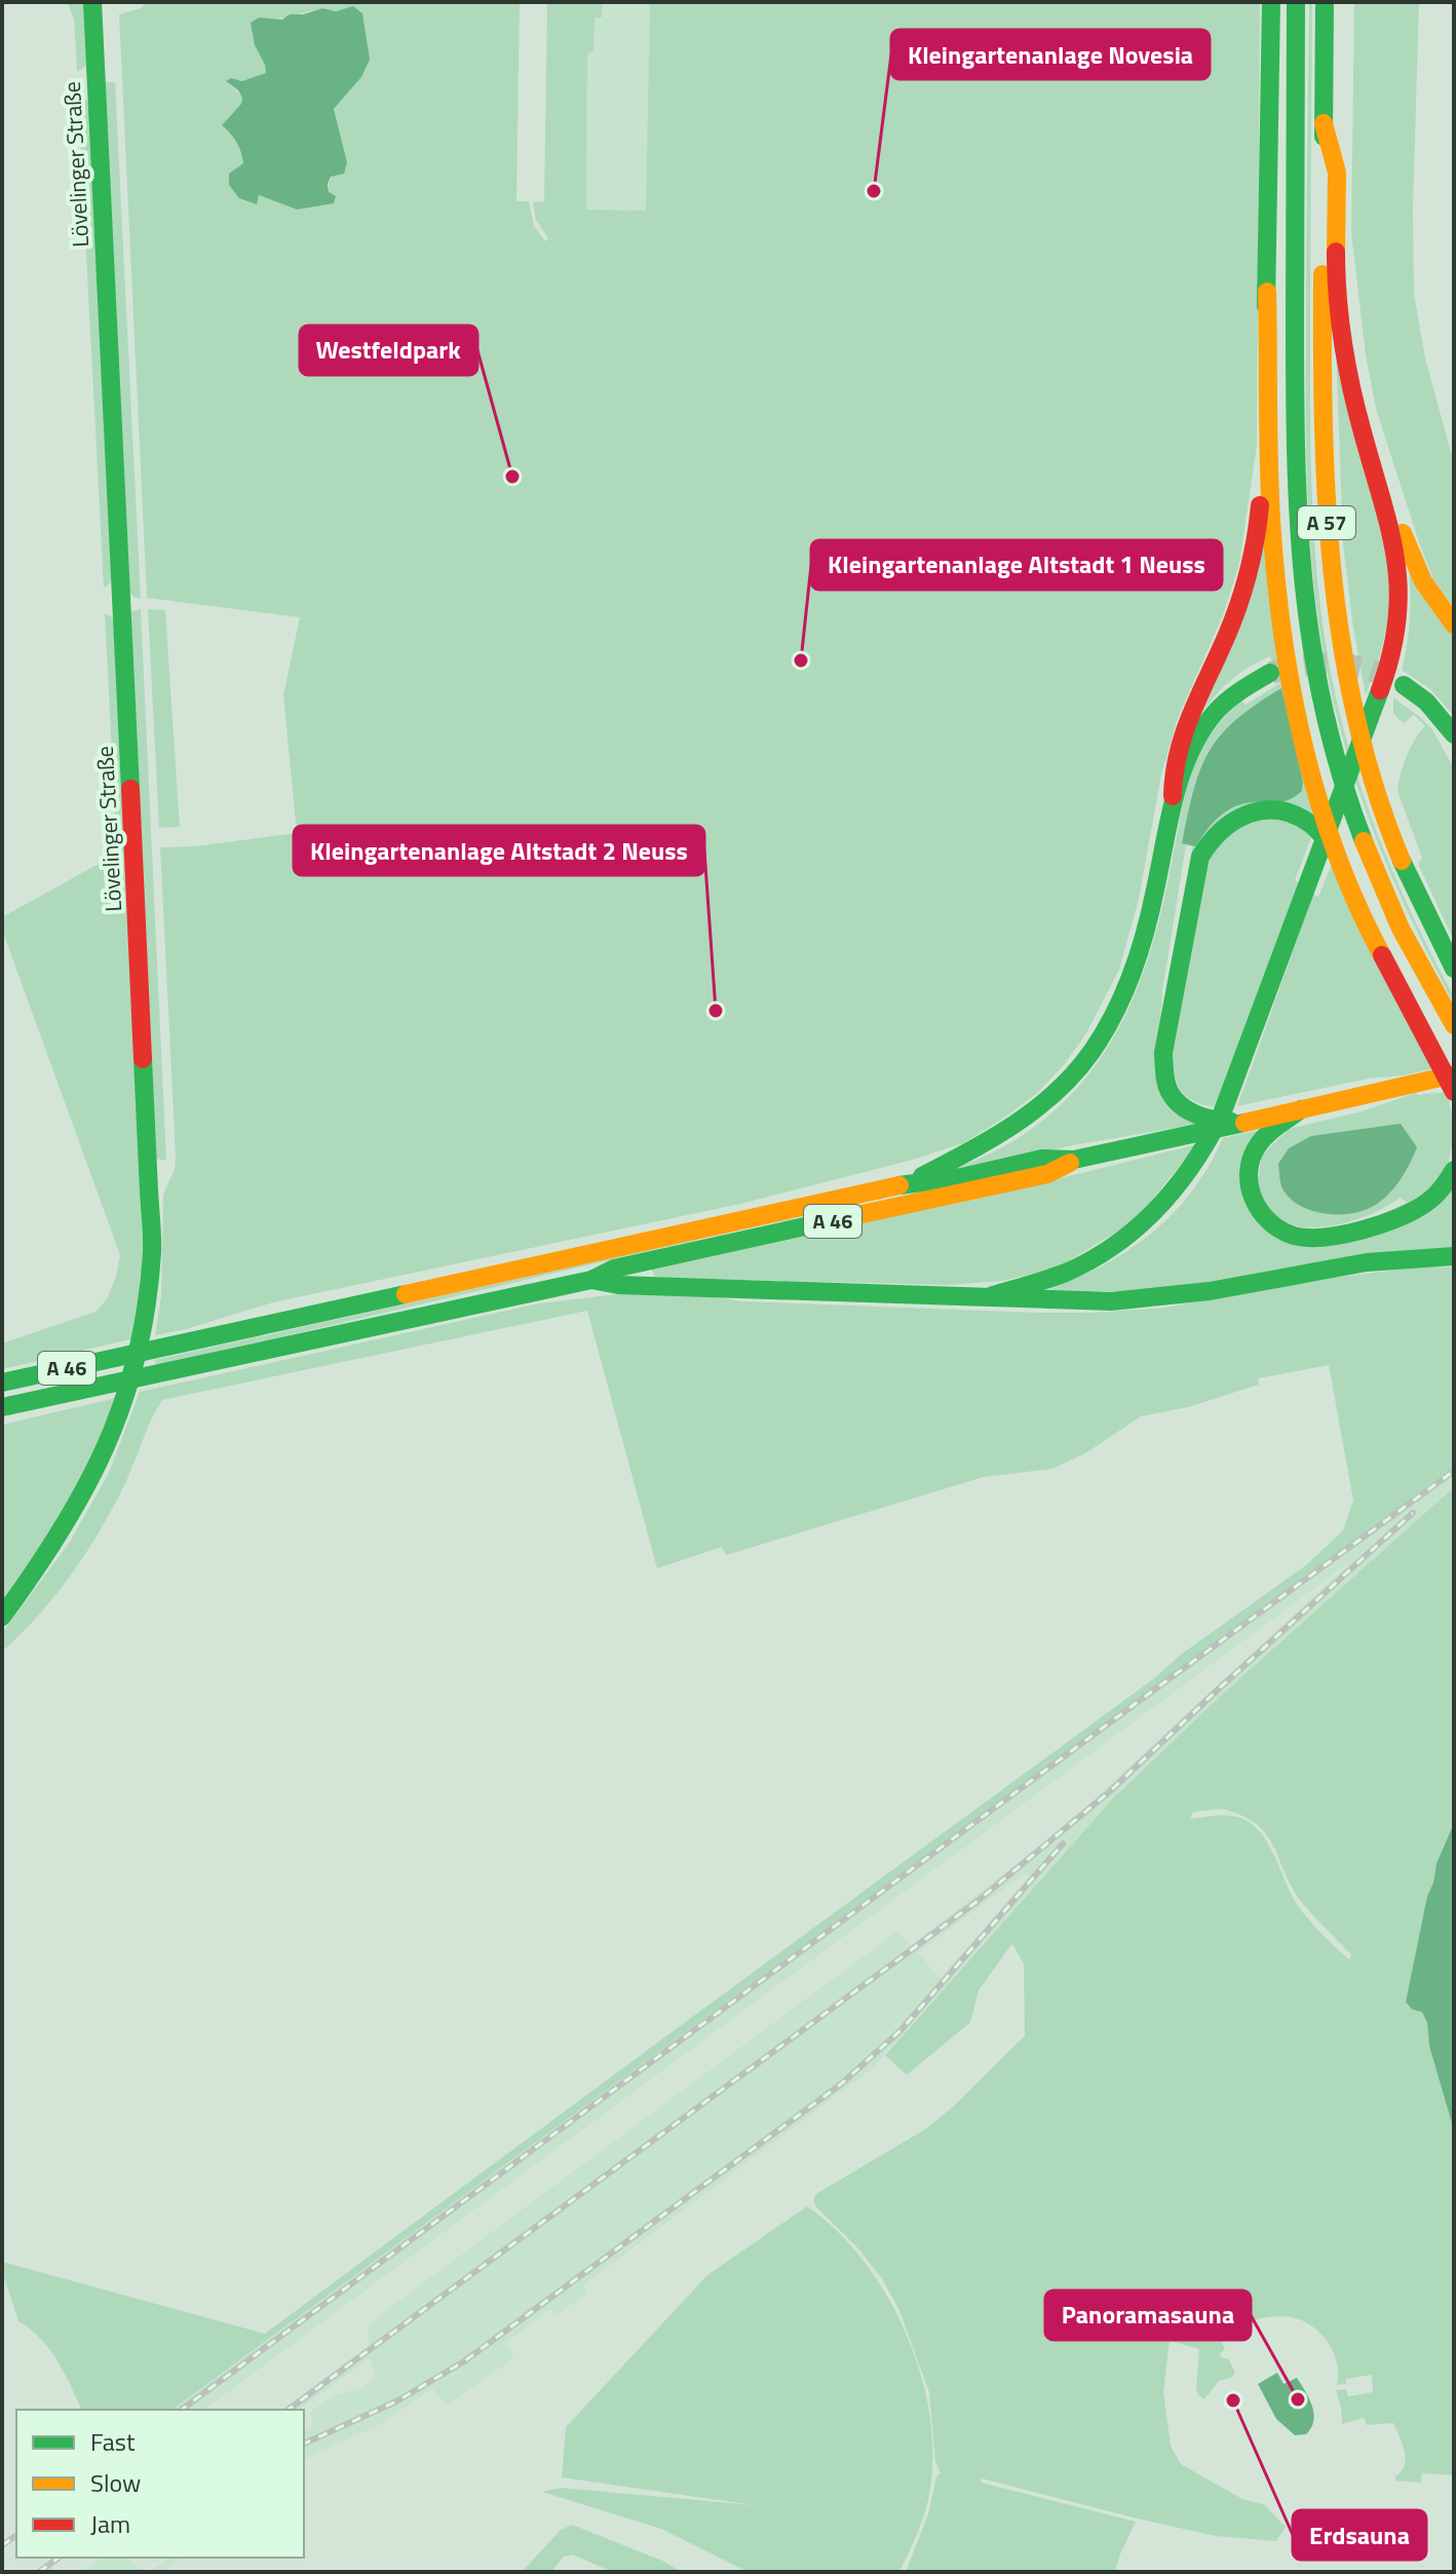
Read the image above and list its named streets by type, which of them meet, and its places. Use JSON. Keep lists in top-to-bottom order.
{
  "streets": {
    "main road": ["Lövelinger Straße", "A 57", "A 46"]
  },
  "places": [
    "Kleingartenanlage Novesia",
    "Westfeldpark",
    "Kleingartenanlage Altstadt 1 Neuss",
    "Kleingartenanlage Altstadt 2 Neuss",
    "Panoramasauna",
    "Erdsauna"
  ],
  "legend": ["Fast", "Slow", "Jam"]
}
